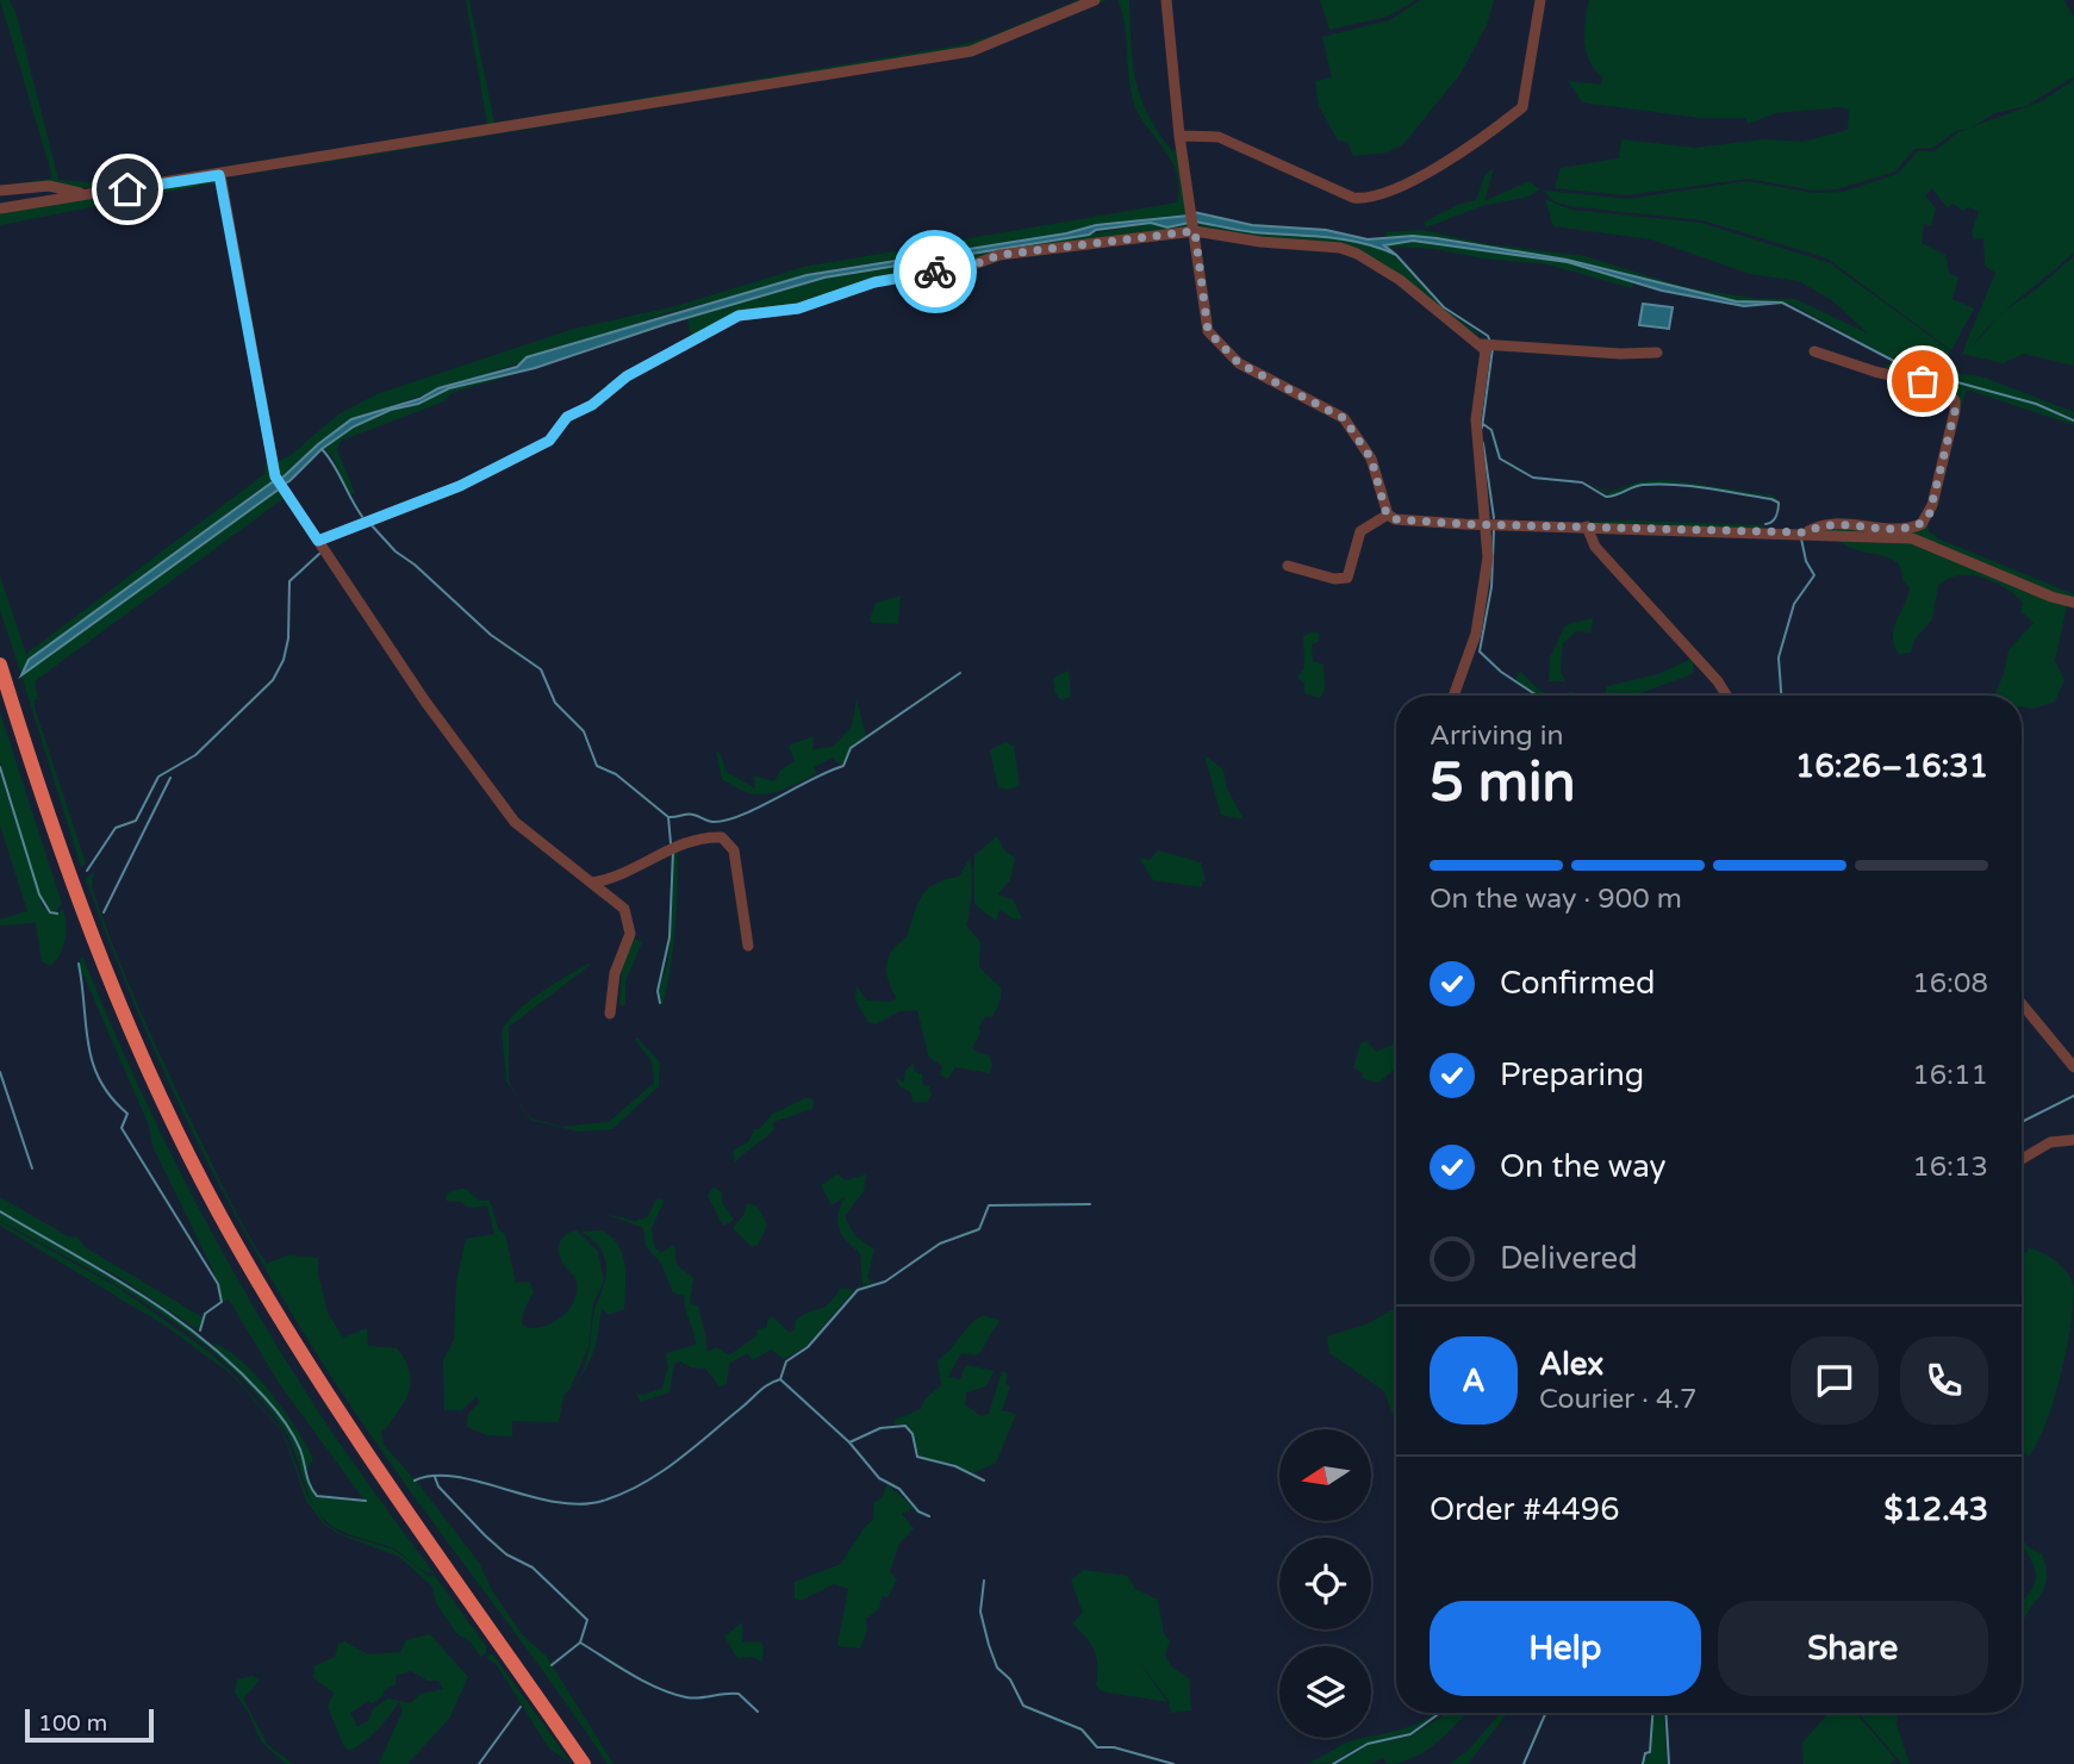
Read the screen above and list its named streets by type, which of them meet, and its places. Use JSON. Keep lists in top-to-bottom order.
{
  "scale_bar": "100 m",
  "north": "left",
  "page": {
    "heading": ["5 min", "Arriving in", "16:26–16:31"],
    "panel": [
      "Alex",
      "Courier · 4.7",
      "Order #4496",
      "$12.43"
    ],
    "bar": "On the way · 900 m",
    "list": [
      ["Confirmed", "16:08"],
      ["Preparing", "16:11"],
      ["On the way", "16:13"],
      "Delivered"
    ],
    "round": "A",
    "buttons": ["Help", "Share"],
    "scale": "100 m"
  }
}
